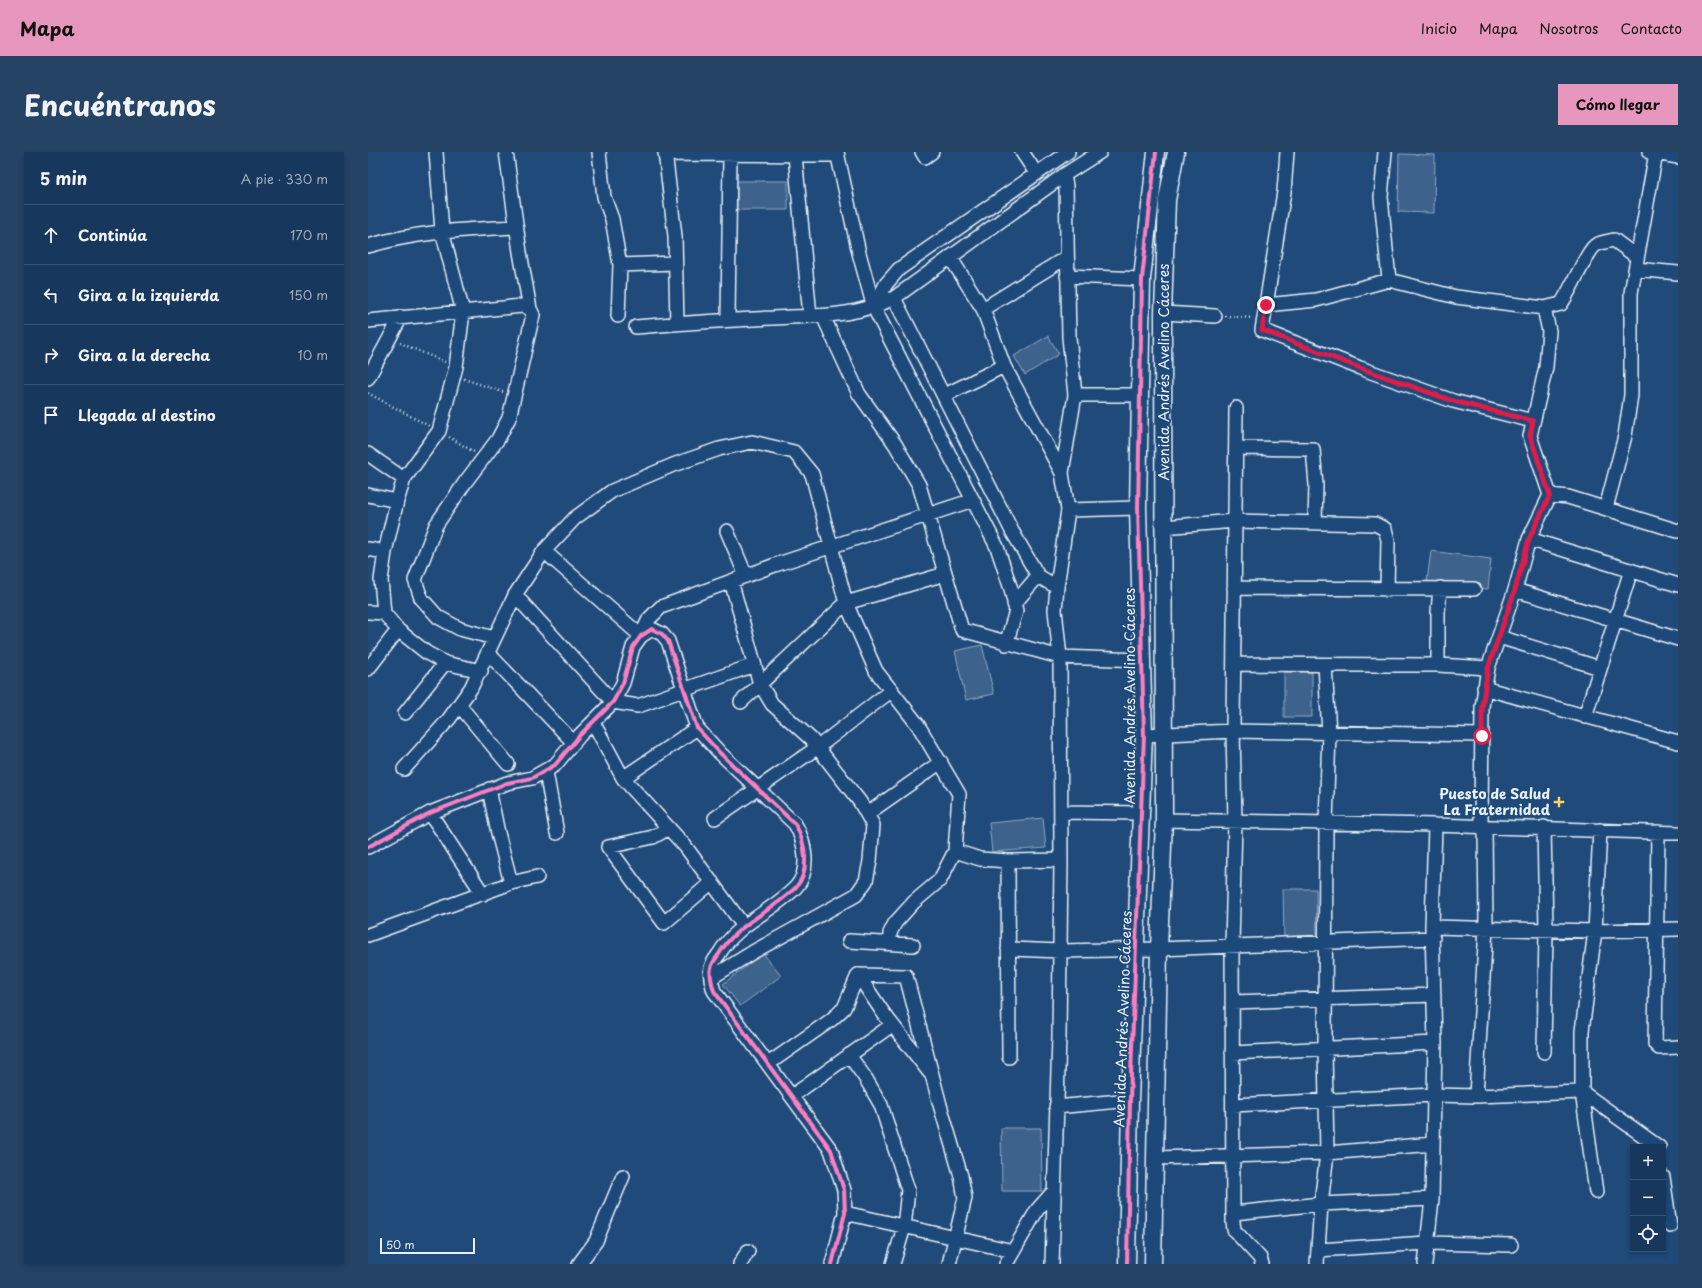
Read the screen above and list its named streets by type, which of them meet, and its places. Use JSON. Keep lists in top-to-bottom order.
{
  "streets": {
    "street": ["Avenida Andrés Avelino Cáceres"]
  },
  "places": {
    "health": ["Puesto de Salud La Fraternidad"]
  },
  "scale_bar": "50 m",
  "page": {
    "header": "Mapa",
    "nav": [
      "Inicio",
      "Mapa",
      "Nosotros",
      "Contacto"
    ],
    "title": "Encuéntranos",
    "buttons": "Cómo llegar",
    "heading": ["5 min", "A pie · 330 m"],
    "list": [
      ["Continúa", "170 m"],
      ["Gira a la izquierda", "150 m"],
      ["Gira a la derecha", "10 m"],
      "Llegada al destino"
    ],
    "map_buttons": ["+", "−"],
    "scale": "50 m"
  }
}
